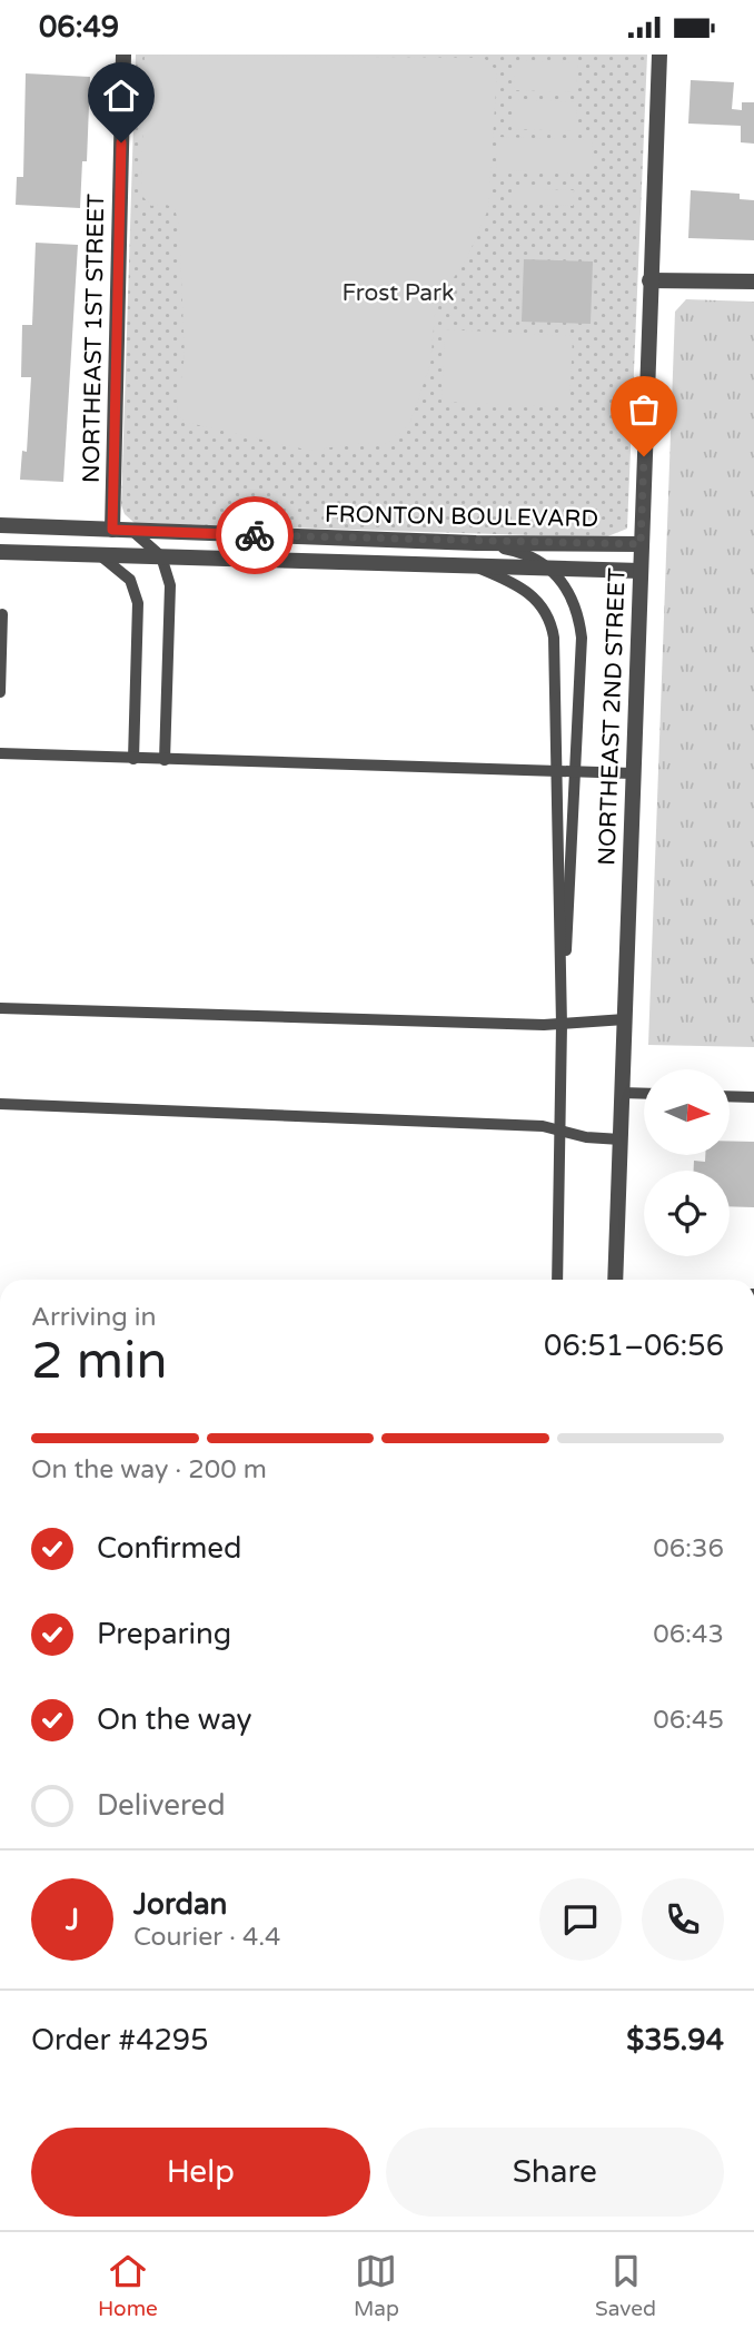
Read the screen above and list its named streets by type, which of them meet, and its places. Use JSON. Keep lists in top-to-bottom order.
{
  "streets": {
    "street": ["NORTHEAST 1ST STREET", "FRONTON BOULEVARD", "NORTHEAST 2ND STREET"]
  },
  "crossings": [
    ["NORTHEAST 1ST STREET", "FRONTON BOULEVARD"],
    ["FRONTON BOULEVARD", "NORTHEAST 2ND STREET"]
  ],
  "parks": ["Frost Park"],
  "north": "right",
  "page": {
    "status": "06:49",
    "heading": ["2 min", "Arriving in", "06:51–06:56"],
    "panel": [
      "Jordan",
      "Courier · 4.4",
      "Order #4295",
      "$35.94"
    ],
    "bar": "On the way · 200 m",
    "list": [
      ["Confirmed", "06:36"],
      ["Preparing", "06:43"],
      ["On the way", "06:45"],
      "Delivered"
    ],
    "round": "J",
    "buttons": ["Help", "Share"],
    "tabs": ["Home", "Map", "Saved"]
  }
}
